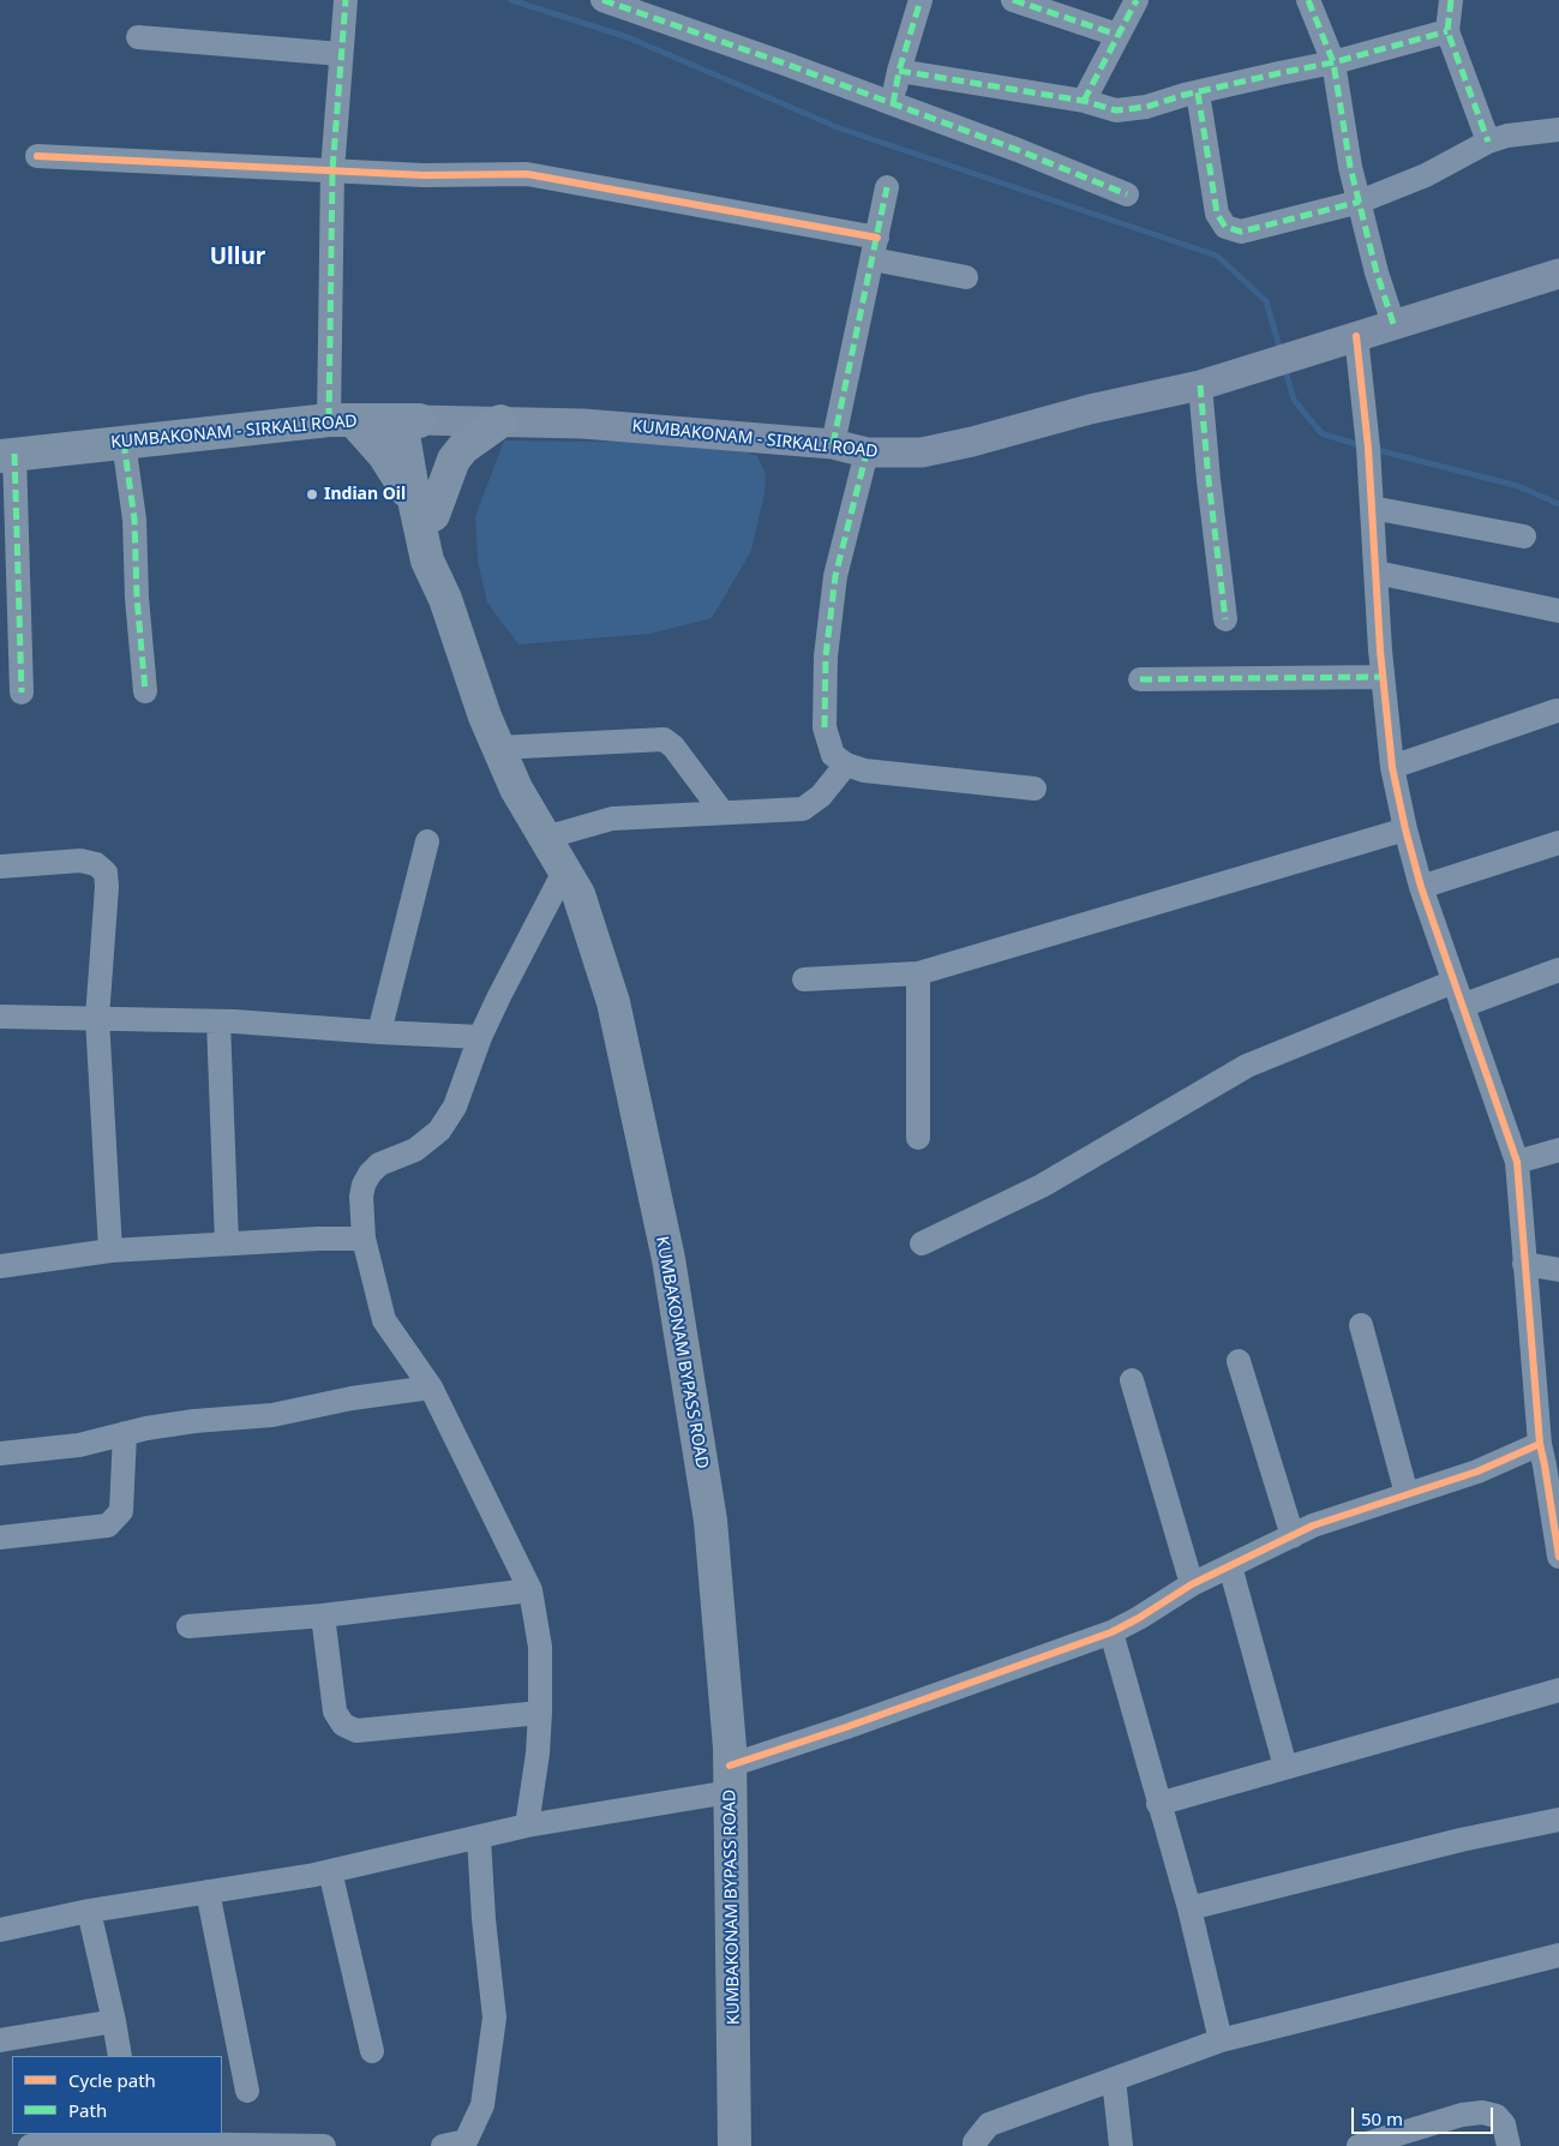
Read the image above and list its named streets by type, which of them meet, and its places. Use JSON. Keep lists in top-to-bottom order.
{
  "streets": {
    "highway": ["KUMBAKONAM - SIRKALI ROAD", "KUMBAKONAM BYPASS ROAD"]
  },
  "crossings": [
    ["KUMBAKONAM - SIRKALI ROAD", "KUMBAKONAM BYPASS ROAD"]
  ],
  "districts": ["Ullur"],
  "places": ["Indian Oil"],
  "legend": ["Cycle path", "Path"],
  "scale_bar": "50 m"
}
